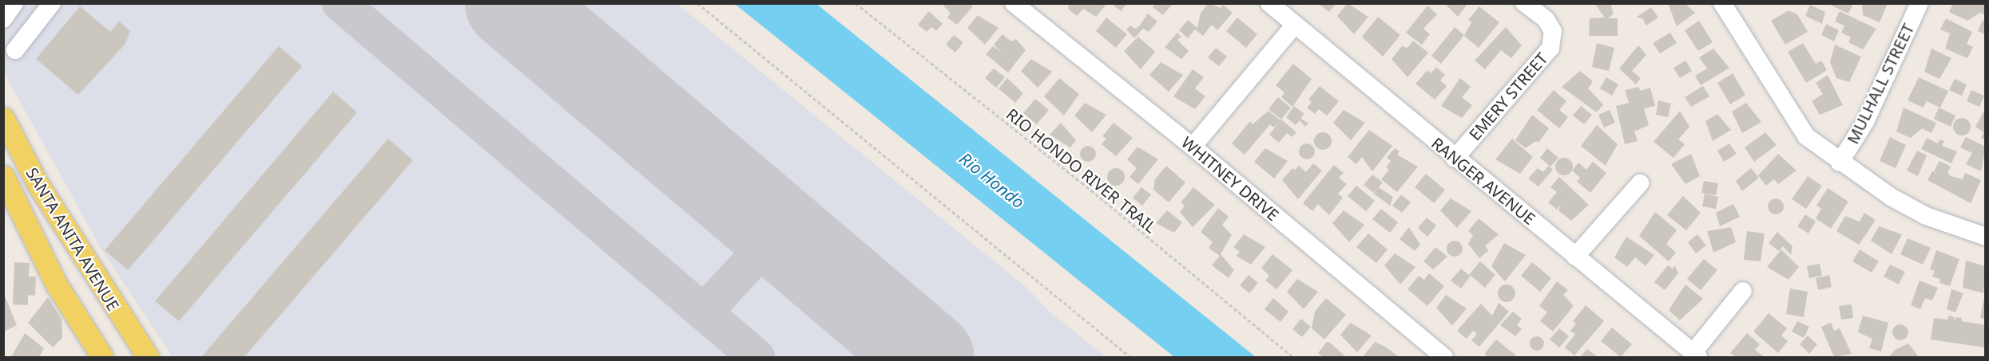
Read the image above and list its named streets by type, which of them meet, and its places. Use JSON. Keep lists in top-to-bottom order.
{
  "streets": {
    "main road": ["SANTA ANITA AVENUE"],
    "street": [
      "MULHALL STREET",
      "EMERY STREET",
      "WHITNEY DRIVE",
      "RANGER AVENUE"
    ],
    "path": ["RIO HONDO RIVER TRAIL"]
  },
  "crossings": [
    ["EMERY STREET", "RANGER AVENUE"]
  ],
  "water": ["Rio Hondo"]
}
